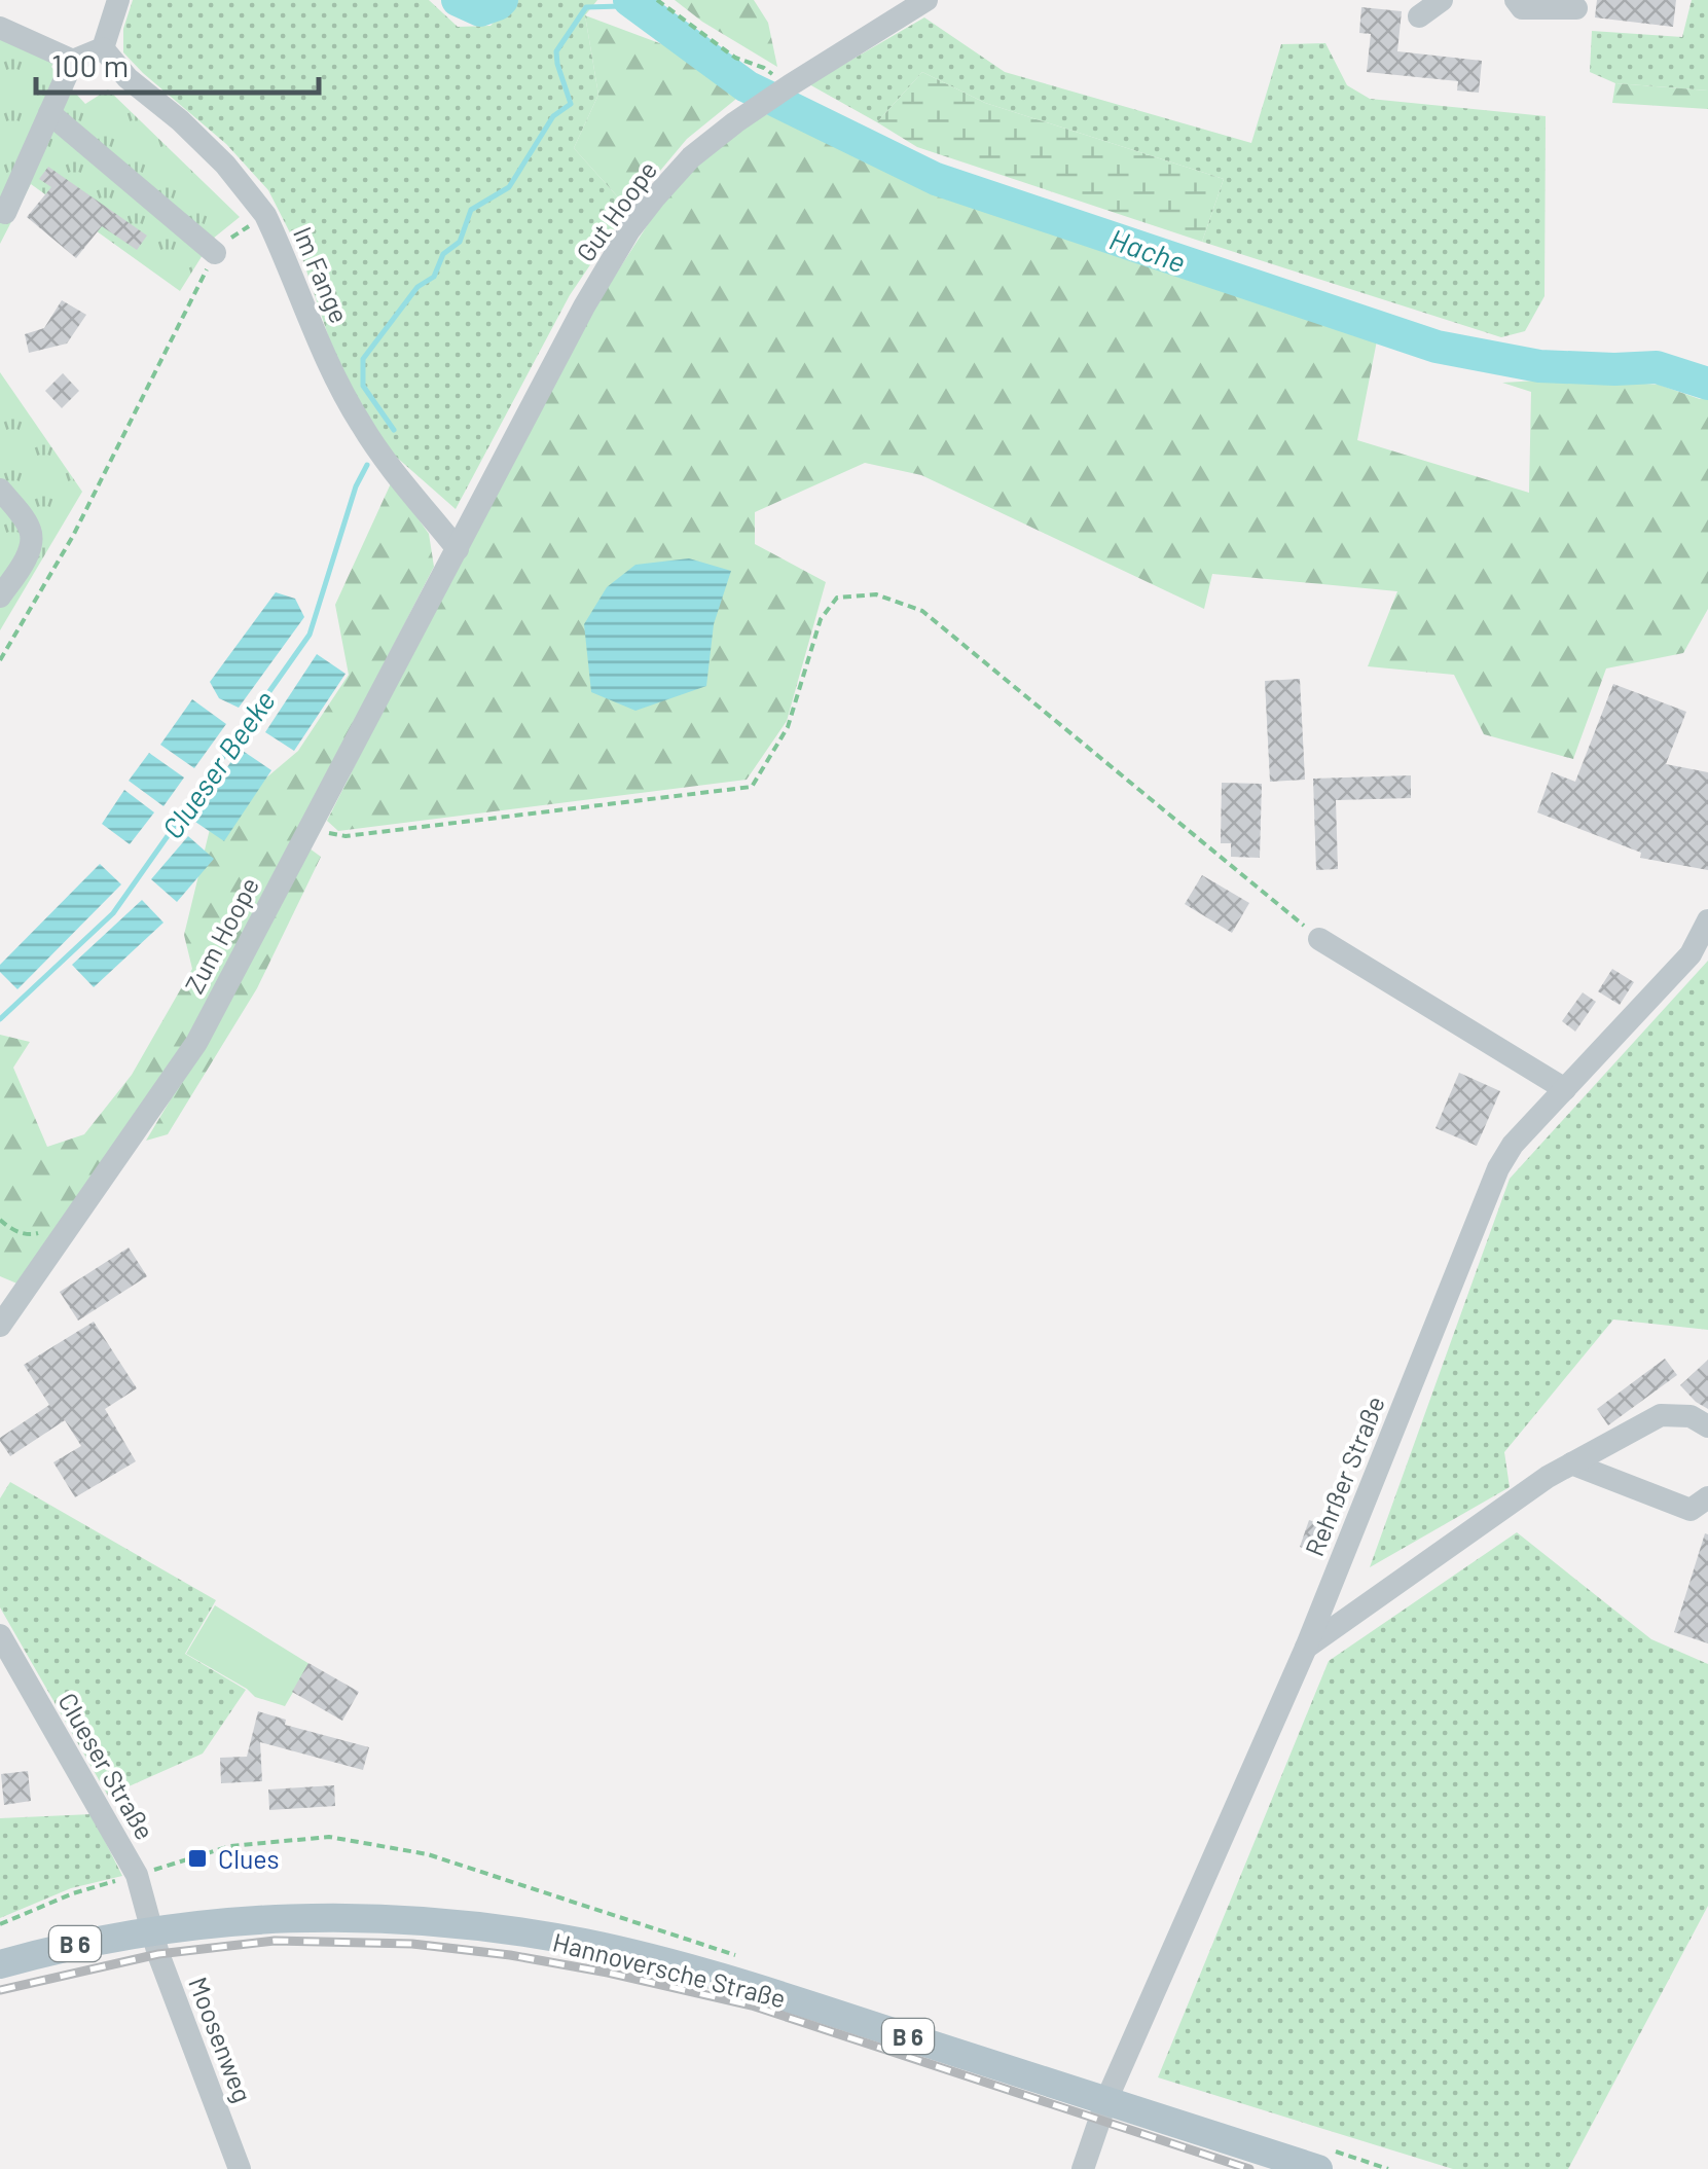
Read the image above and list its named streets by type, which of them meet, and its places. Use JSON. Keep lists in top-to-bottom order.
{
  "streets": {
    "main road": ["B 6", "Hannoversche Straße"],
    "street": [
      "Gut Hoope",
      "Im Fange",
      "Zum Hoope",
      "Rehrßer Straße",
      "Clueser Straße",
      "Moosenweg"
    ]
  },
  "crossings": [
    ["Gut Hoope", "Im Fange"],
    ["Gut Hoope", "Zum Hoope"],
    ["Im Fange", "Zum Hoope"],
    ["Rehrßer Straße", "Hannoversche Straße"],
    ["Clueser Straße", "Hannoversche Straße"],
    ["Clueser Straße", "Moosenweg"],
    ["Hannoversche Straße", "Moosenweg"]
  ],
  "water": ["Hache", "Clueser Beeke"],
  "places": {
    "transit": ["Clues"]
  },
  "scale_bar": "100 m"
}
